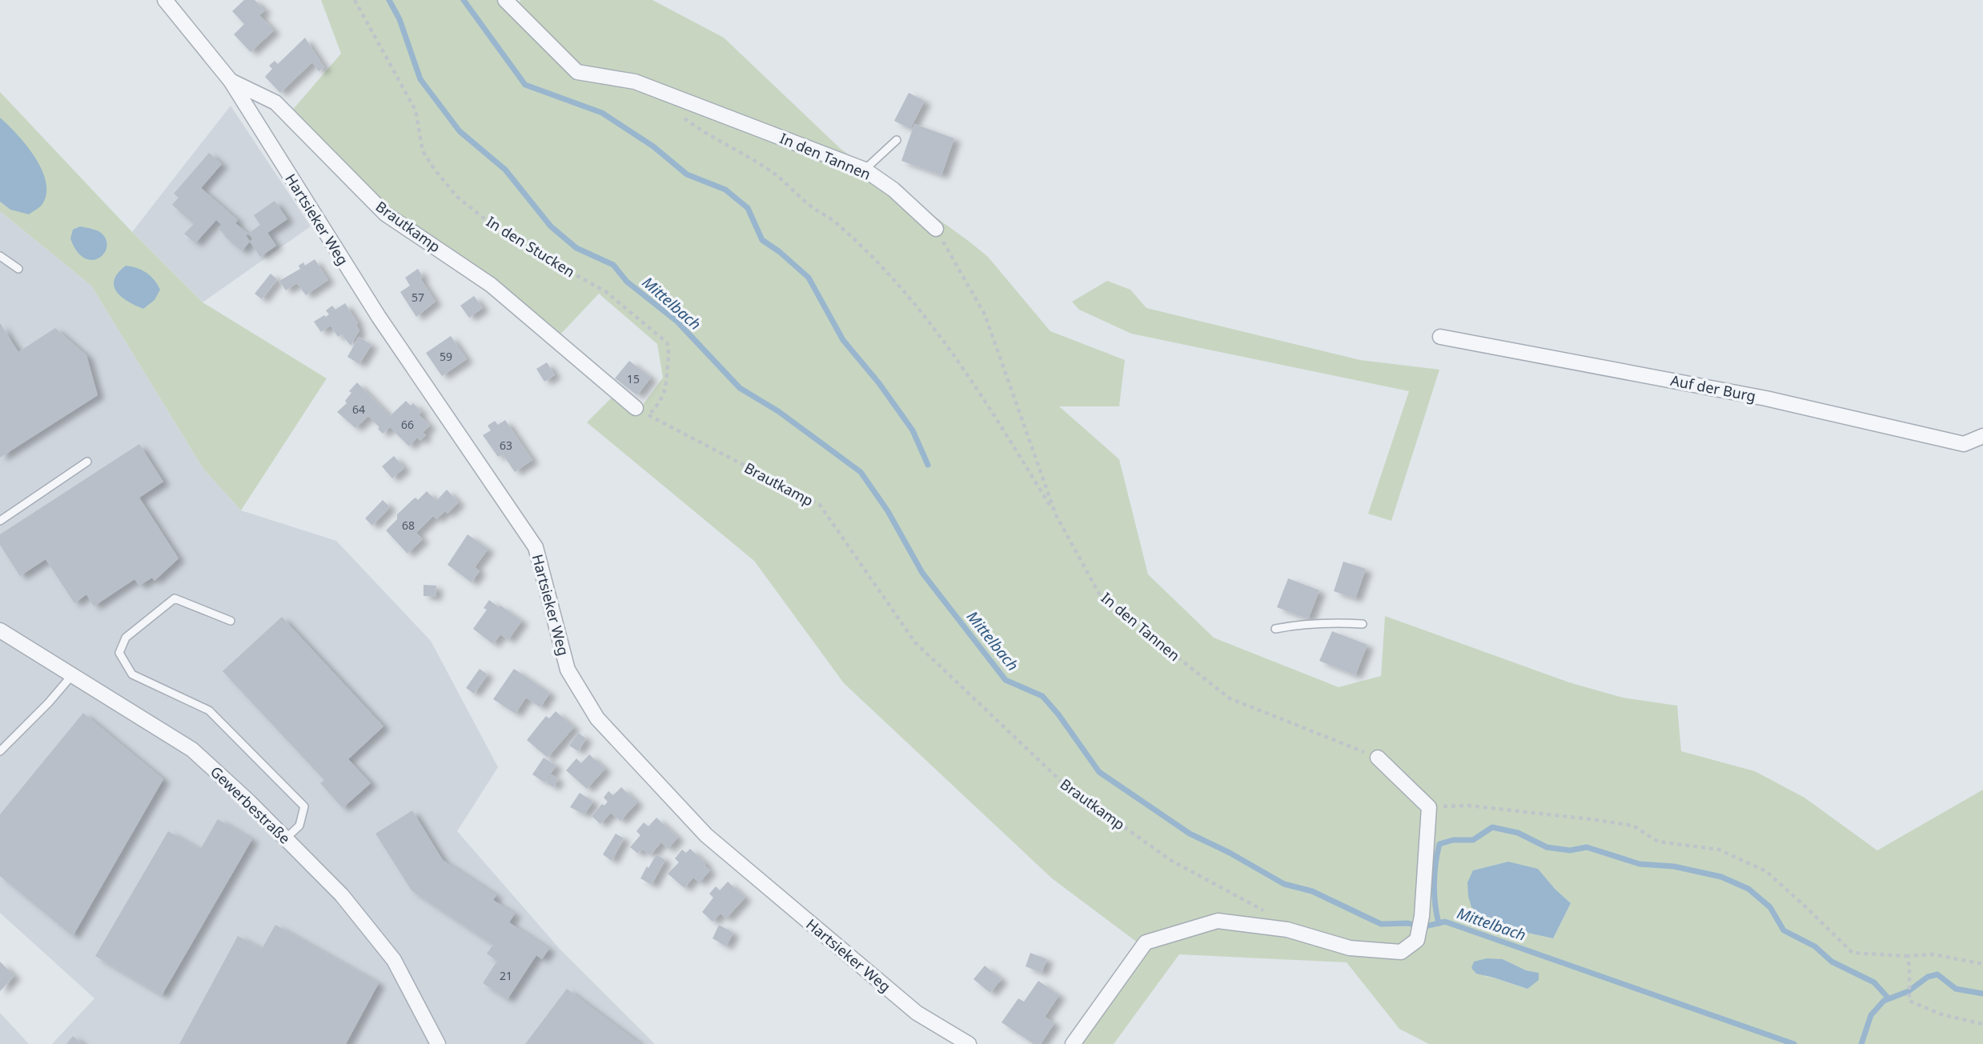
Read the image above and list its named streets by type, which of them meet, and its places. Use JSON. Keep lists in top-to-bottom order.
{
  "streets": {
    "street": [
      "In den Tannen",
      "Hartsieker Weg",
      "Brautkamp",
      "Auf der Burg",
      "Gewerbestraße"
    ],
    "path": ["In den Stucken"]
  },
  "crossings": [
    ["Hartsieker Weg", "Brautkamp"],
    ["Brautkamp", "In den Stucken"]
  ],
  "water": ["Mittelbach"],
  "house_numbers": [
    "57",
    "59",
    "15",
    "64",
    "66",
    "63",
    "68",
    "21"
  ]
}
